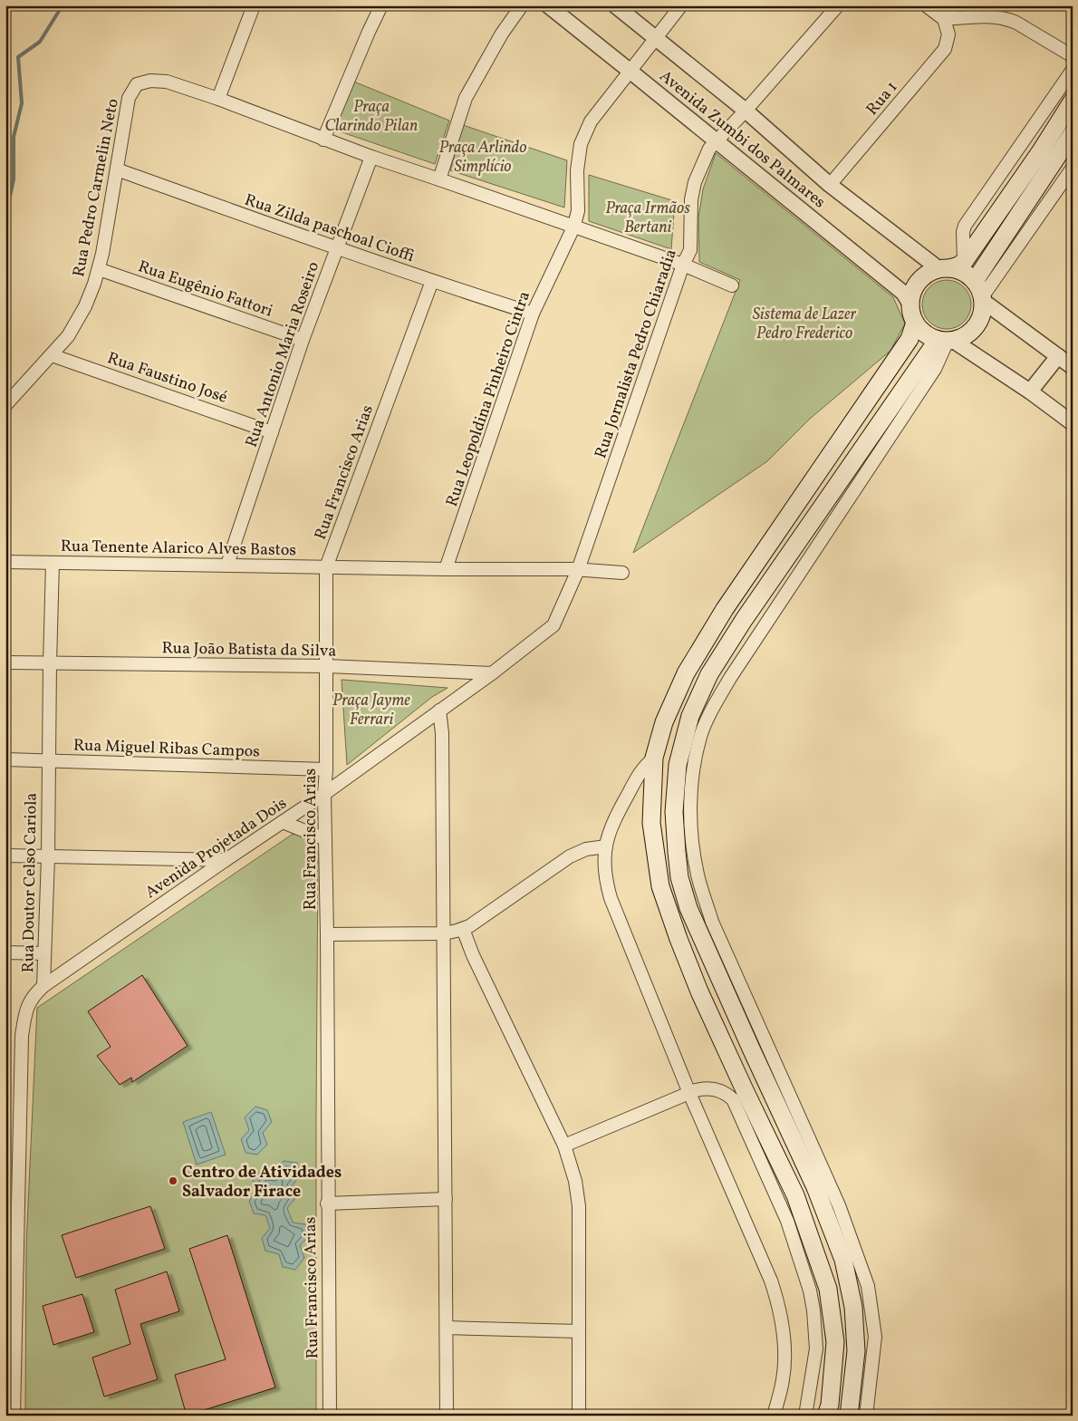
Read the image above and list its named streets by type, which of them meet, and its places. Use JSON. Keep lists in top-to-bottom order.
{
  "streets": {
    "street": [
      "Rua 1",
      "Avenida Zumbi dos Palmares",
      "Rua Pedro Carmelin Neto",
      "Rua Zilda paschoal Cioffi",
      "Rua Eugênio Fattori",
      "Rua Jornalista Pedro Chiaradia",
      "Rua Antonio Maria Roseiro",
      "Rua Faustino José",
      "Rua Leopoldina Pinheiro Cintra",
      "Rua Francisco Arias",
      "Rua Tenente Alarico Alves Bastos",
      "Rua João Batista da Silva",
      "Rua Miguel Ribas Campos",
      "Avenida Projetada Dois",
      "Rua Doutor Celso Cariola"
    ]
  },
  "crossings": [
    ["Rua 1", "Avenida Zumbi dos Palmares"],
    ["Avenida Zumbi dos Palmares", "Rua Jornalista Pedro Chiaradia"],
    ["Avenida Zumbi dos Palmares", "Rua Leopoldina Pinheiro Cintra"],
    ["Rua Pedro Carmelin Neto", "Rua Zilda paschoal Cioffi"],
    ["Rua Pedro Carmelin Neto", "Rua Eugênio Fattori"],
    ["Rua Pedro Carmelin Neto", "Rua Faustino José"],
    ["Rua Zilda paschoal Cioffi", "Rua Antonio Maria Roseiro"],
    ["Rua Zilda paschoal Cioffi", "Rua Leopoldina Pinheiro Cintra"],
    ["Rua Zilda paschoal Cioffi", "Rua Francisco Arias"],
    ["Rua Eugênio Fattori", "Rua Antonio Maria Roseiro"],
    ["Rua Jornalista Pedro Chiaradia", "Rua Tenente Alarico Alves Bastos"],
    ["Rua Jornalista Pedro Chiaradia", "Avenida Projetada Dois"],
    ["Rua Antonio Maria Roseiro", "Rua Faustino José"],
    ["Rua Antonio Maria Roseiro", "Rua Tenente Alarico Alves Bastos"],
    ["Rua Leopoldina Pinheiro Cintra", "Rua Tenente Alarico Alves Bastos"],
    ["Rua Francisco Arias", "Rua Tenente Alarico Alves Bastos"],
    ["Rua Francisco Arias", "Rua João Batista da Silva"],
    ["Rua Francisco Arias", "Rua Miguel Ribas Campos"],
    ["Rua Francisco Arias", "Avenida Projetada Dois"],
    ["Rua Tenente Alarico Alves Bastos", "Avenida Projetada Dois"],
    ["Rua Tenente Alarico Alves Bastos", "Rua Doutor Celso Cariola"],
    ["Rua João Batista da Silva", "Avenida Projetada Dois"],
    ["Rua João Batista da Silva", "Rua Doutor Celso Cariola"],
    ["Rua Miguel Ribas Campos", "Rua Doutor Celso Cariola"],
    ["Avenida Projetada Dois", "Rua Doutor Celso Cariola"]
  ],
  "parks": [
    "Praça Clarindo Pilan",
    "Praça Arlindo Simplício",
    "Praça Irmãos Bertani",
    "Sistema de Lazer Pedro Frederico",
    "Praça Jayme Ferrari"
  ],
  "places": ["Centro de Atividades Salvador Firace"]
}
